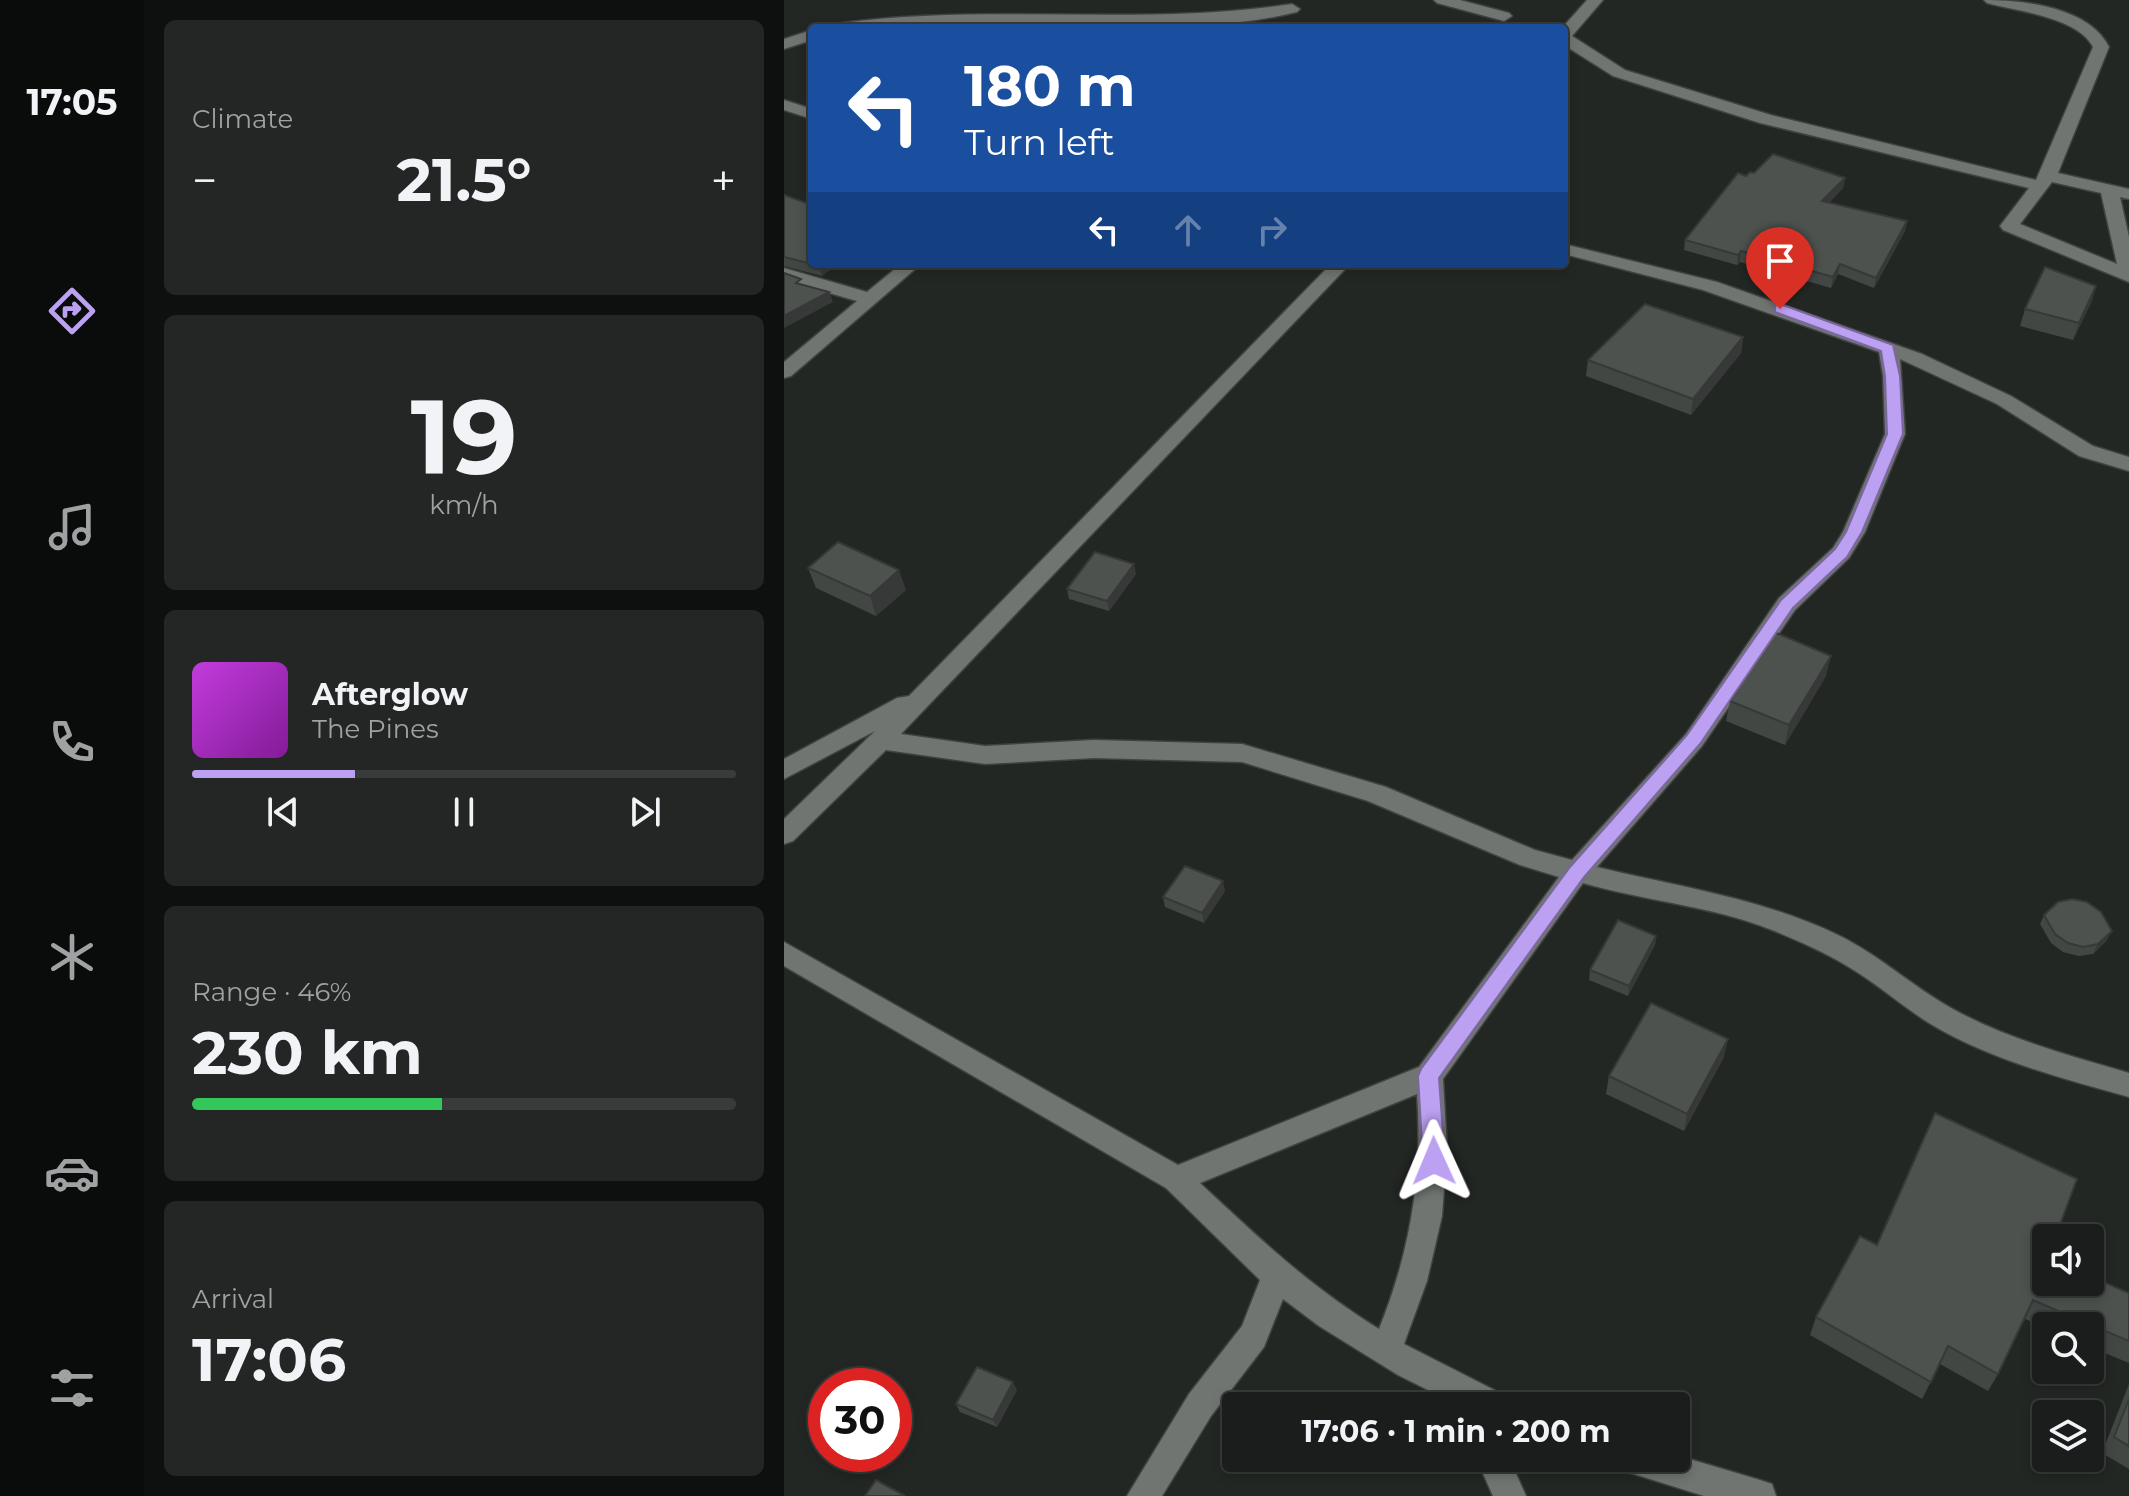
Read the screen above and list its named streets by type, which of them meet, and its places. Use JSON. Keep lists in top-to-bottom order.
{
  "page": {
    "tabs": "17:05",
    "tile": [
      "Climate",
      ["19", "km/h"],
      ["Range · 46%", "230 km"],
      ["Arrival", "17:06"]
    ],
    "turn": ["180 m", "Turn left"],
    "heat": ["−", "21.5°", "+"],
    "song": ["Afterglow", "The Pines"],
    "limit": "30",
    "trip": "17:06 · 1 min · 200 m"
  }
}
